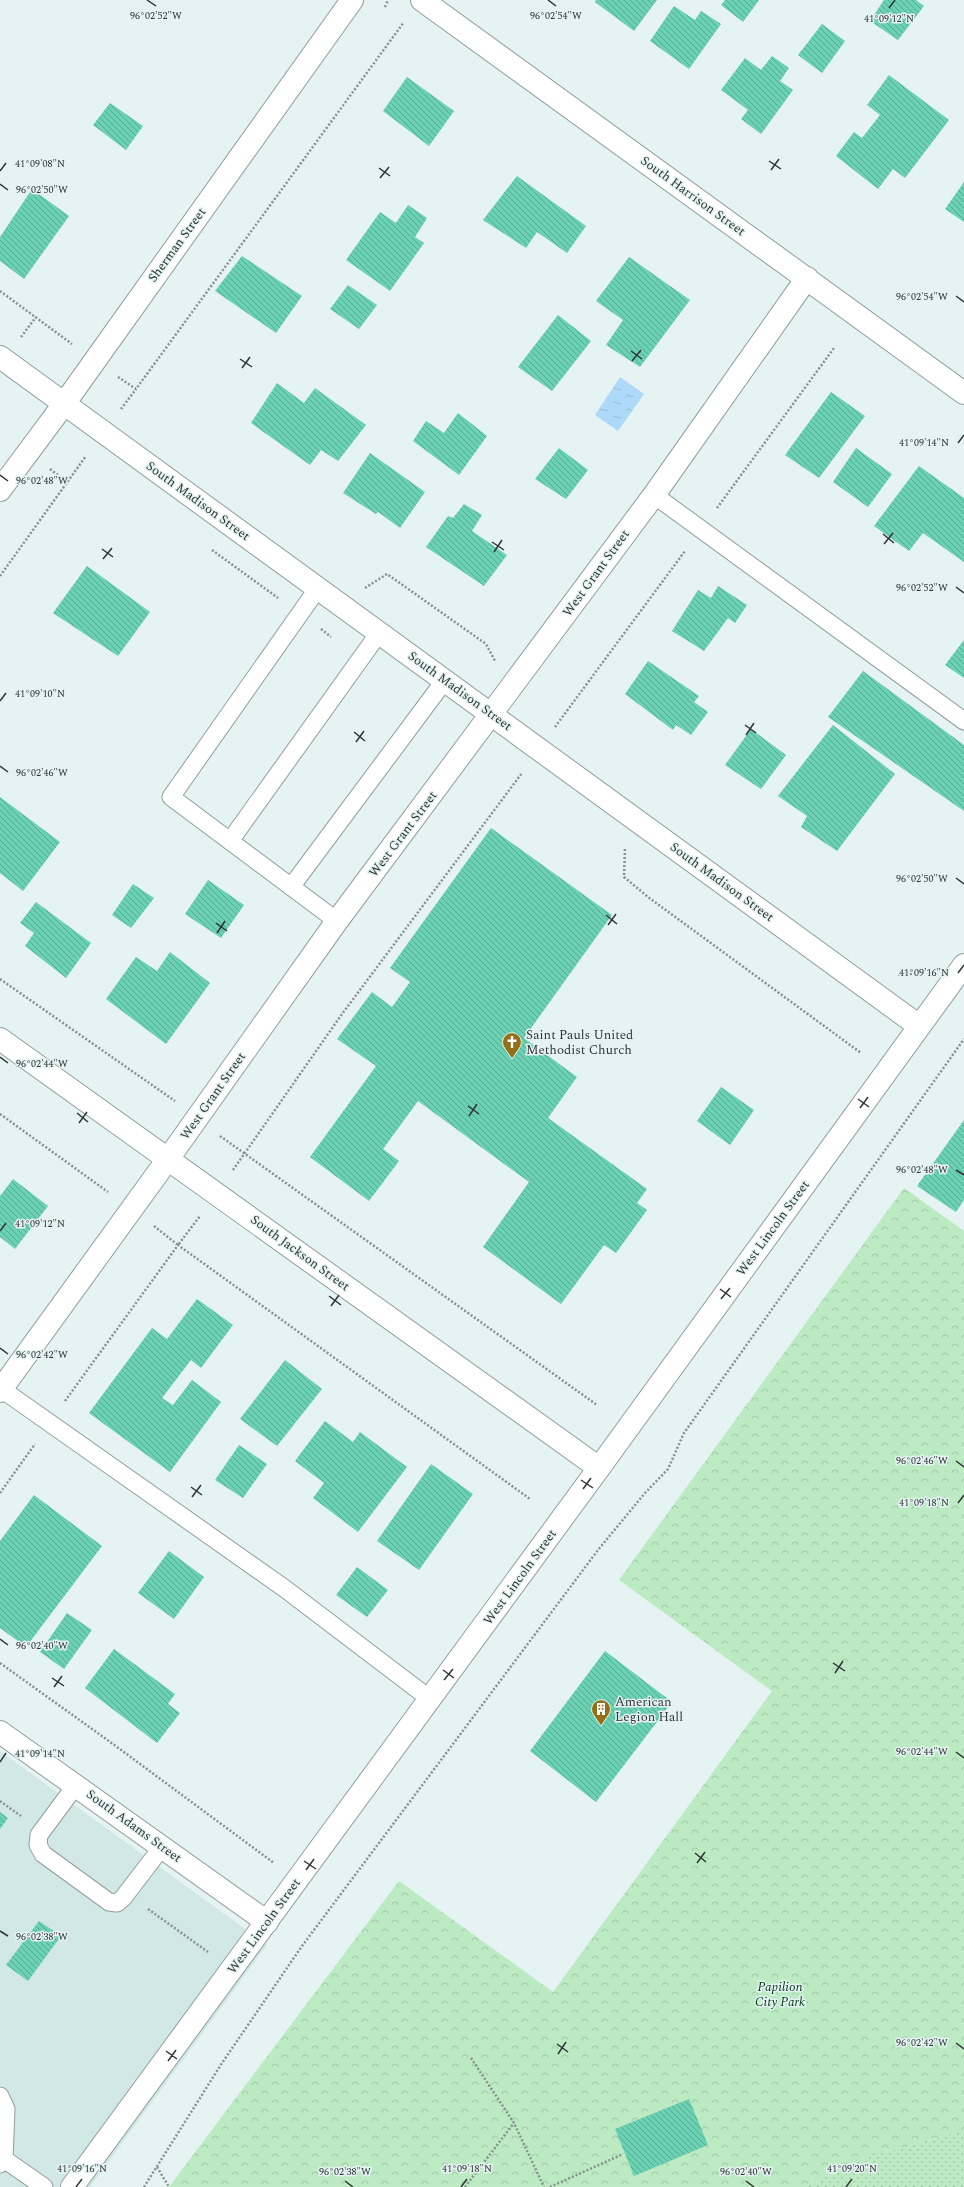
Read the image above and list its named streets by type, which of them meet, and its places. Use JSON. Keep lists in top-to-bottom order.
{
  "streets": {
    "street": [
      "South Harrison Street",
      "Sherman Street",
      "South Madison Street",
      "West Grant Street",
      "West Lincoln Street",
      "South Jackson Street",
      "South Adams Street"
    ]
  },
  "crossings": [
    ["South Harrison Street", "West Grant Street"],
    ["Sherman Street", "South Madison Street"],
    ["South Madison Street", "West Grant Street"],
    ["South Madison Street", "West Lincoln Street"],
    ["West Grant Street", "South Jackson Street"],
    ["West Lincoln Street", "South Jackson Street"],
    ["West Lincoln Street", "South Adams Street"]
  ],
  "parks": ["Papilion City Park"],
  "places": {
    "church": ["Saint Pauls United Methodist Church"],
    "building": ["American Legion Hall"]
  },
  "coordinates": [
    "96°02'52\"W",
    "96°02'54\"W",
    "41°09'12\"N",
    "41°09'08\"N",
    "96°02'50\"W",
    "41°09'14\"N",
    "96°02'48\"W",
    "41°09'10\"N",
    "96°02'46\"W",
    "41°09'16\"N",
    "96°02'44\"W",
    "96°02'42\"W",
    "41°09'18\"N",
    "96°02'40\"W",
    "96°02'38\"W",
    "41°09'20\"N"
  ]
}
